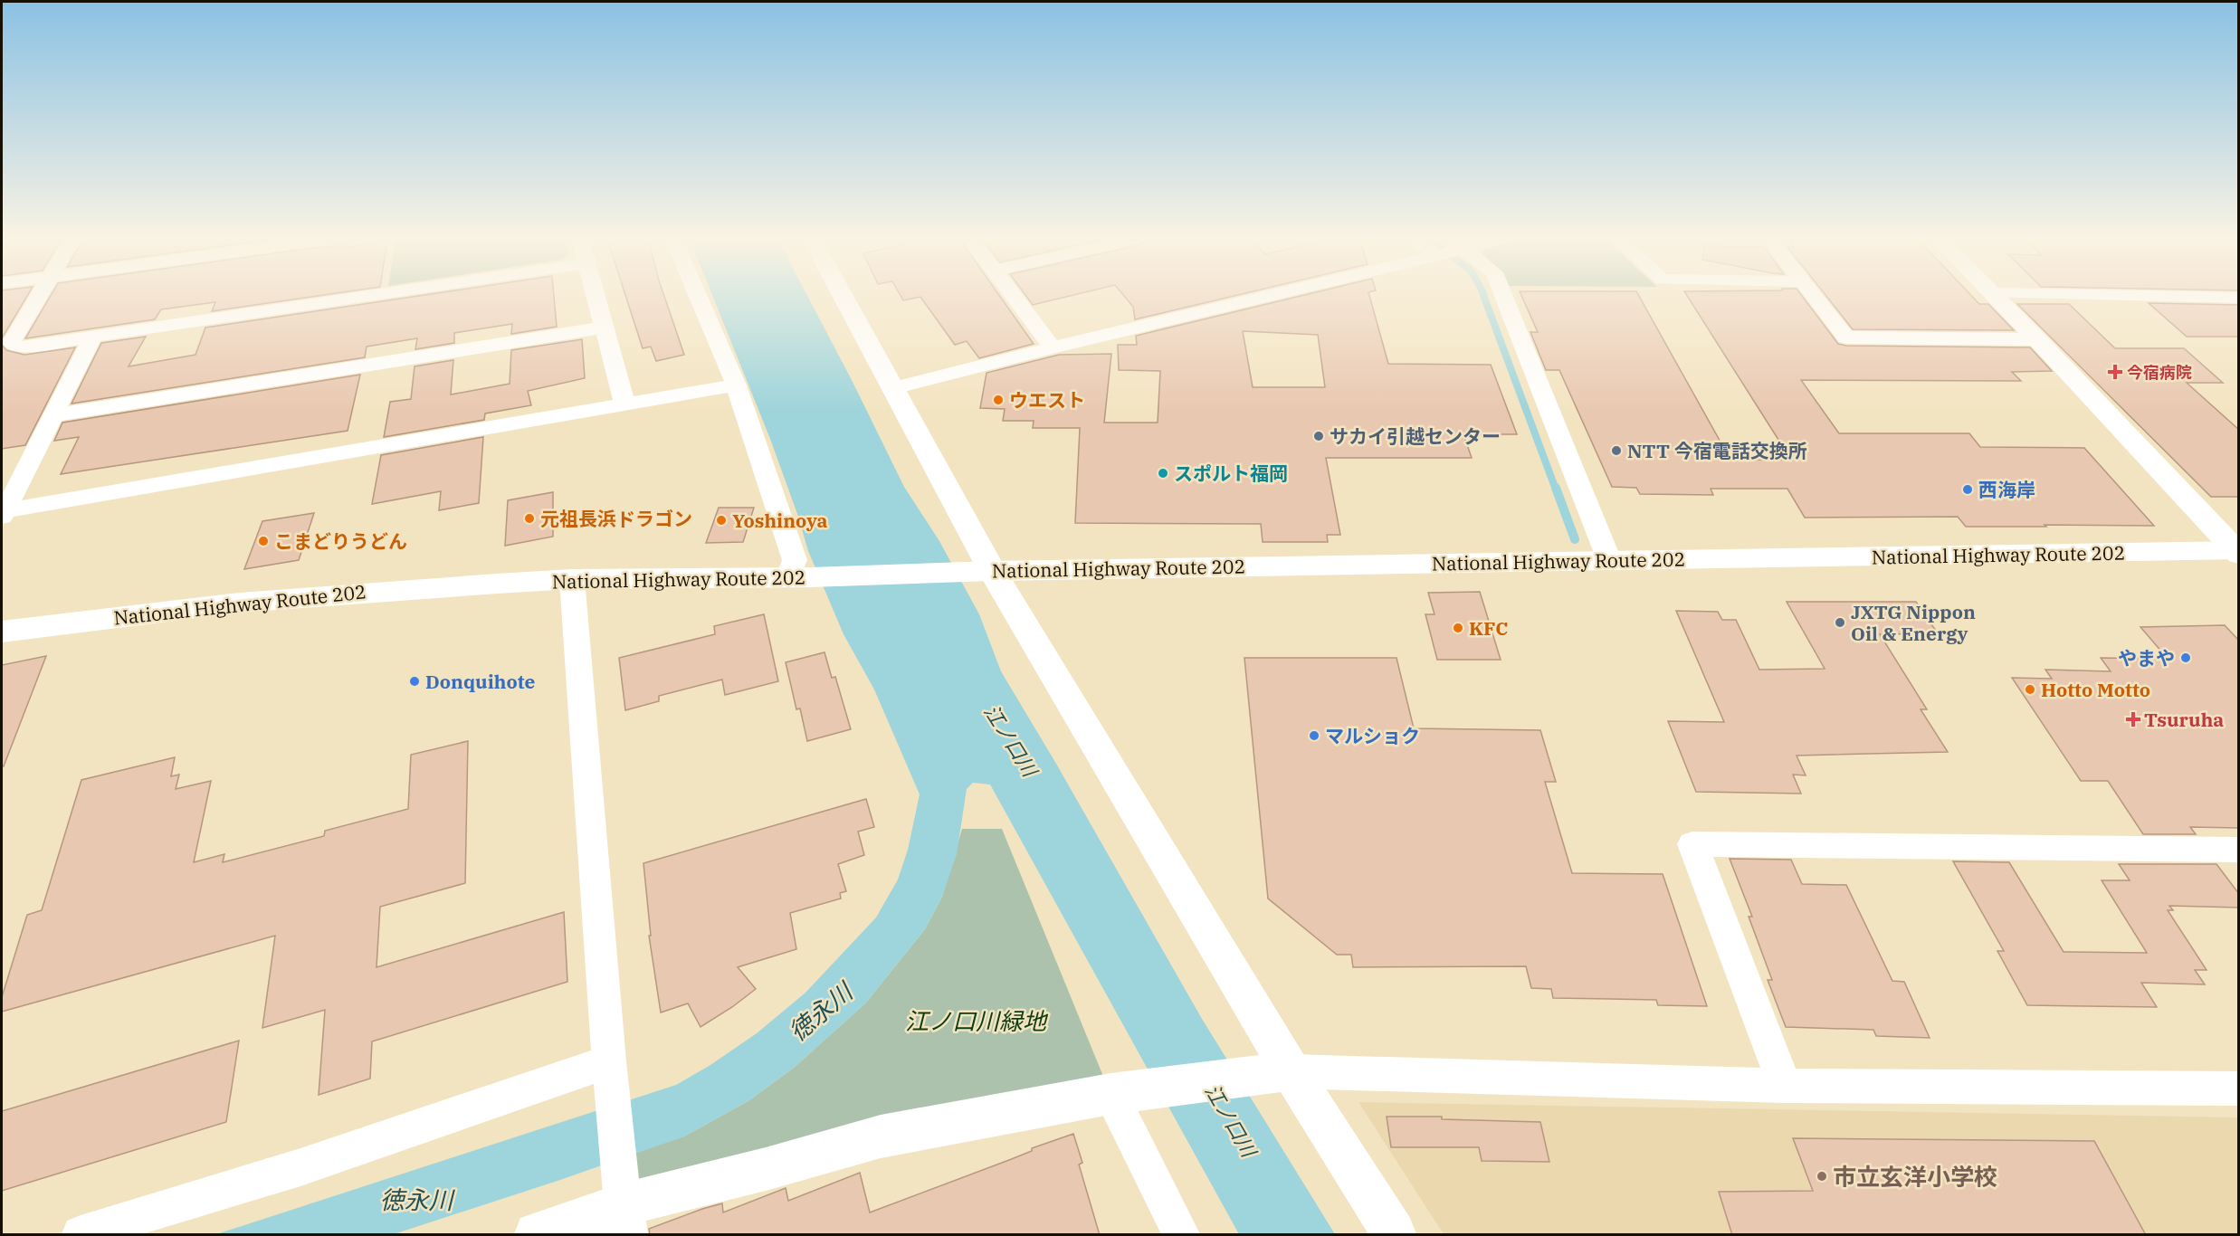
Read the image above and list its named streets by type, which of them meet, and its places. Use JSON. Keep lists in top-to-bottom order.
{
  "streets": {
    "main road": ["National Highway Route 202"]
  },
  "water": ["江ノ口川", "徳永川"],
  "parks": ["江ノ口川緑地"],
  "places": {
    "health": ["今宿病院", "Tsuruha"],
    "other": [
      "ウエスト",
      "サカイ引越センター",
      "NTT 今宿電話交換所",
      "スポルト福岡",
      "西海岸",
      "元祖長浜ドラゴン",
      "Yoshinoya",
      "こまどりうどん",
      "JXTG Nippon Oil & Energy",
      "KFC",
      "やまや",
      "Donquihote",
      "Hotto Motto",
      "マルショク",
      "市立玄洋小学校"
    ]
  }
}
